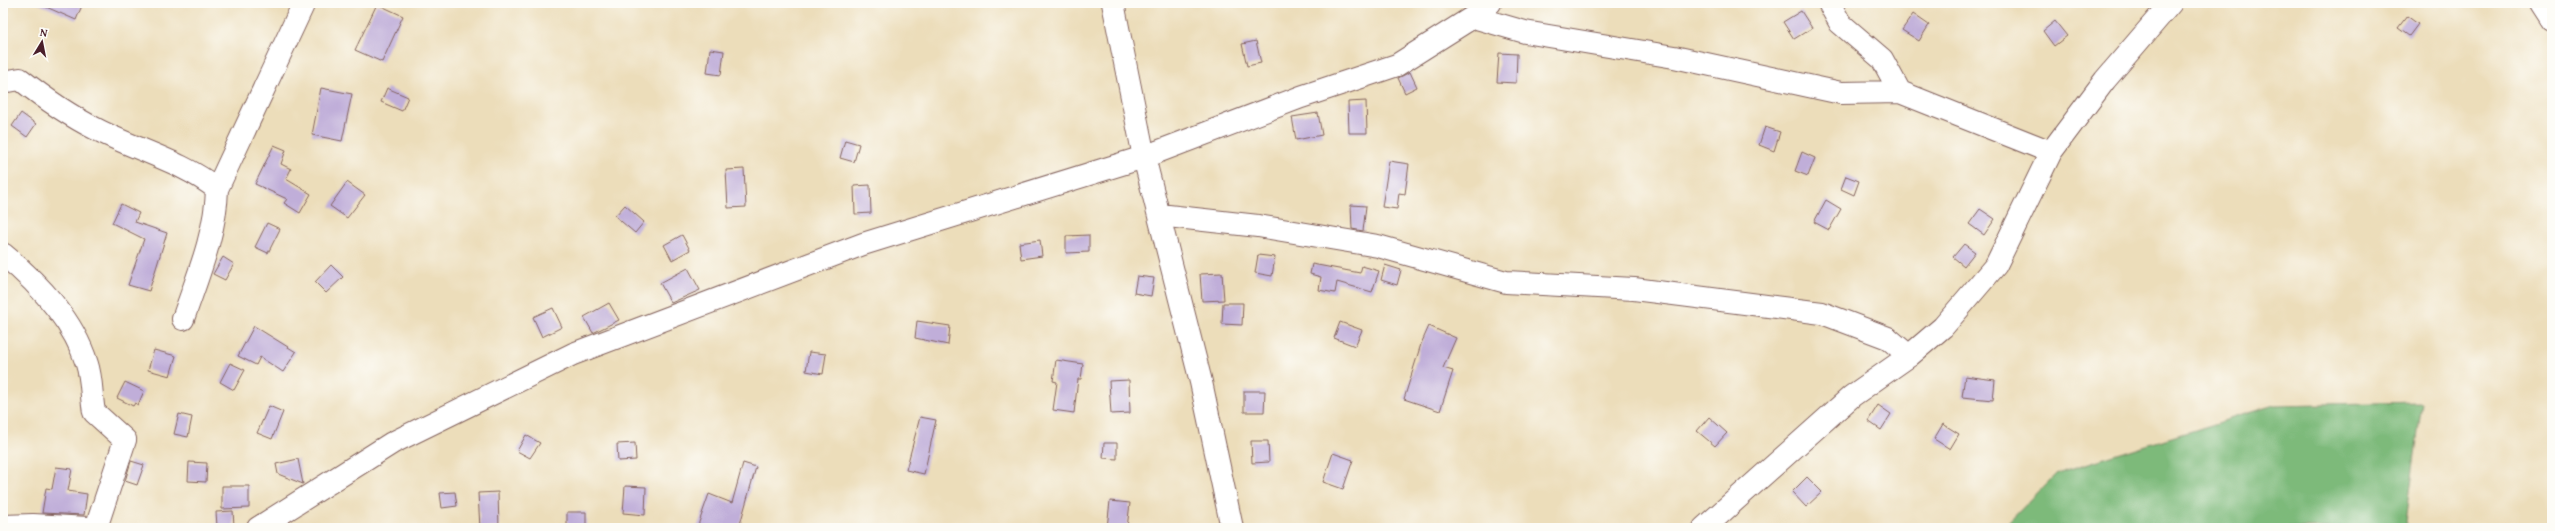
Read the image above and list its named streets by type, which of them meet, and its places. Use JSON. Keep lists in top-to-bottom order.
{
  "north": "top"
}
